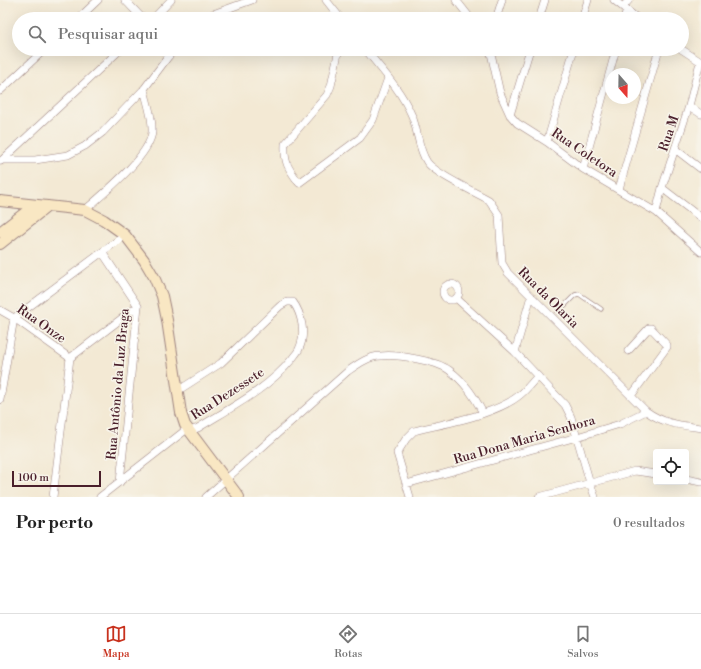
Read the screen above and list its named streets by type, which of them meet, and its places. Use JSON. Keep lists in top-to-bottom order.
{
  "streets": {
    "street": [
      "Rua M",
      "Rua Coletora",
      "Rua da Olaria",
      "Rua Onze",
      "Rua Antônio da Luz Braga",
      "Rua Dezessete",
      "Rua Dona Maria Senhora"
    ]
  },
  "crossings": [
    ["Rua M", "Rua Coletora"],
    ["Rua da Olaria", "Rua Dona Maria Senhora"]
  ],
  "scale_bar": "100 m",
  "north": "bottom",
  "page": {
    "search": "Pesquisar aqui",
    "scale": "100 m",
    "heading": ["Por perto", "0 resultados"],
    "nav": ["Mapa", "Rotas", "Salvos"]
  }
}
